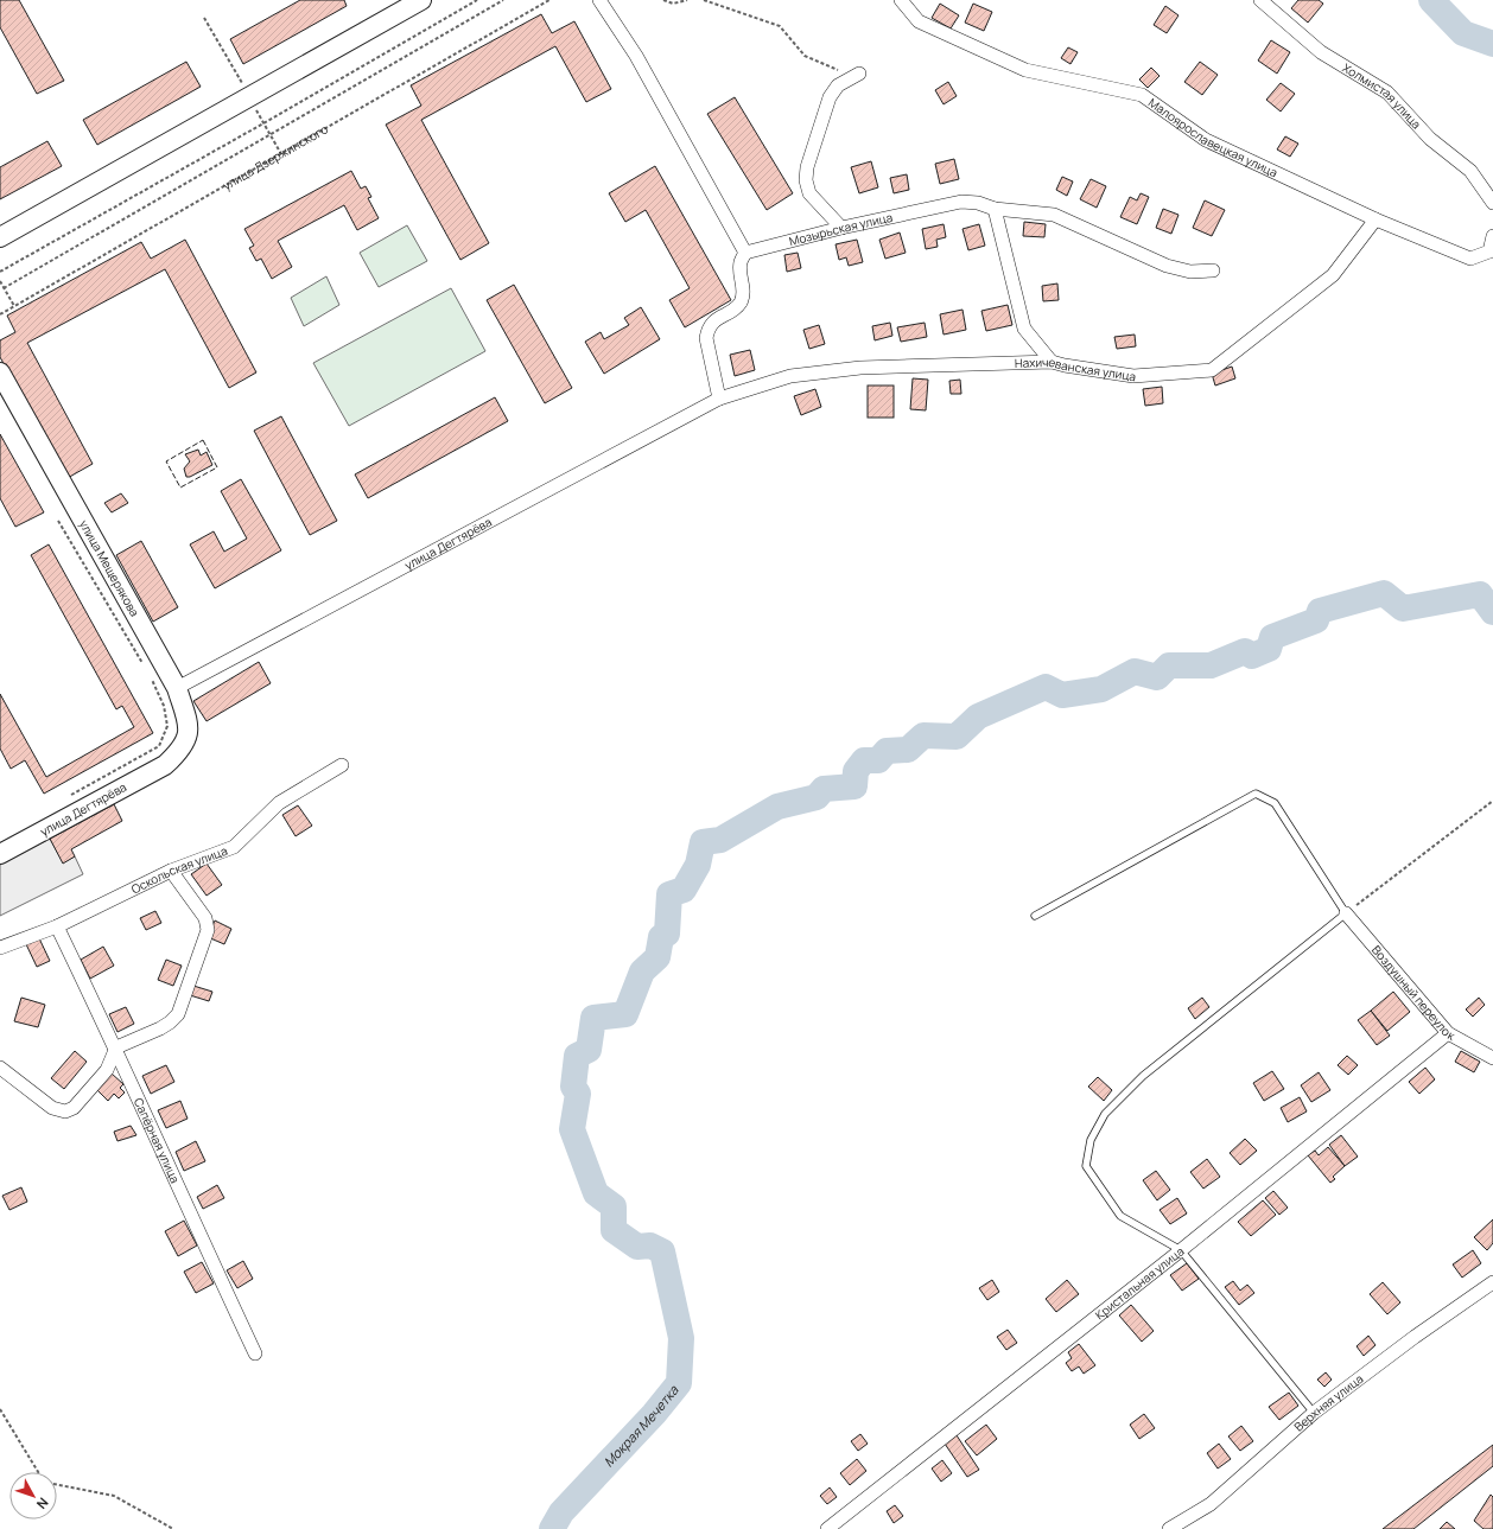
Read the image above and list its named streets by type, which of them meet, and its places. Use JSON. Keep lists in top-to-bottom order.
{
  "streets": {
    "street": [
      "Холмистая улица",
      "Малоярославецкая улица",
      "Мозырьская улица",
      "Нахичеванская улица",
      "улица Дегтярёва",
      "улица Мещерякова",
      "Оскольская улица",
      "Воздушный переулок",
      "Сапёрная улица",
      "Кристальная улица",
      "Верхняя улица"
    ],
    "path": ["улица Дзержинского"]
  },
  "crossings": [
    ["Малоярославецкая улица", "Нахичеванская улица"],
    ["Нахичеванская улица", "улица Дегтярёва"],
    ["улица Дегтярёва", "улица Мещерякова"],
    ["Оскольская улица", "Сапёрная улица"],
    ["Воздушный переулок", "Кристальная улица"]
  ],
  "water": ["Мокрая Мечетка"],
  "north": "bottom right"
}
